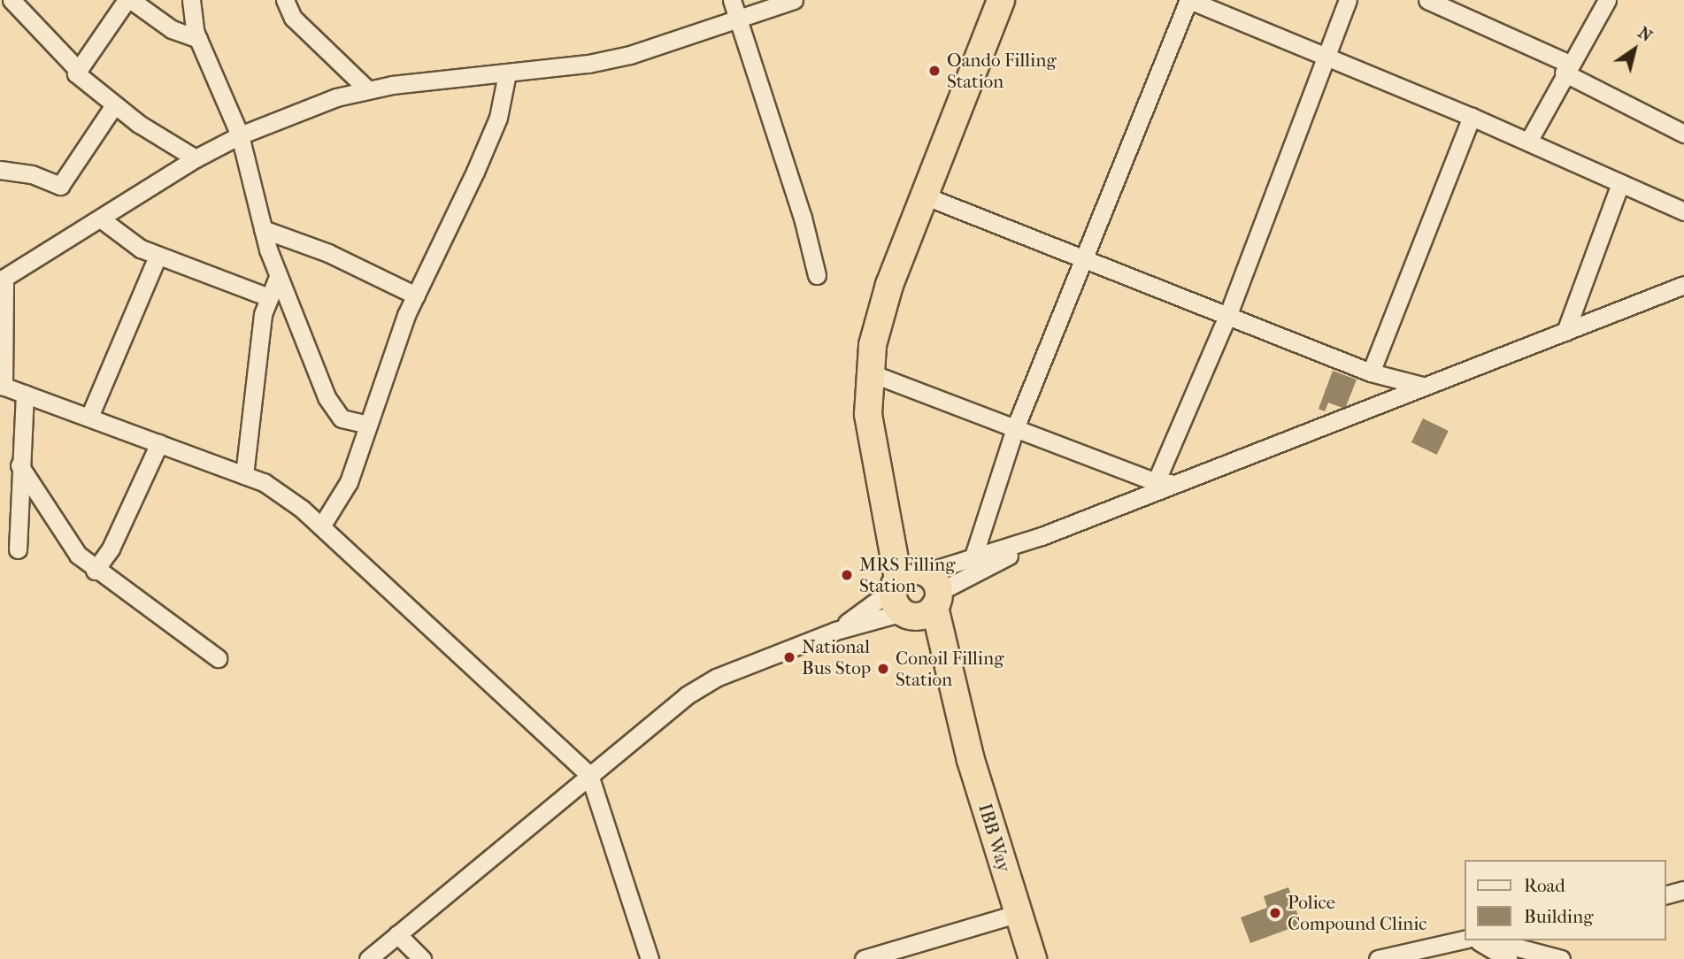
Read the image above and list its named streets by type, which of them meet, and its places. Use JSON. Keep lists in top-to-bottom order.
{
  "streets": {
    "highway": ["IBB Way"]
  },
  "places": [
    "Oando Filling Station",
    "MRS Filling Station",
    "National Bus Stop",
    "Conoil Filling Station",
    "Police Compound Clinic"
  ],
  "legend": ["Road", "Building"],
  "north": "top right"
}
